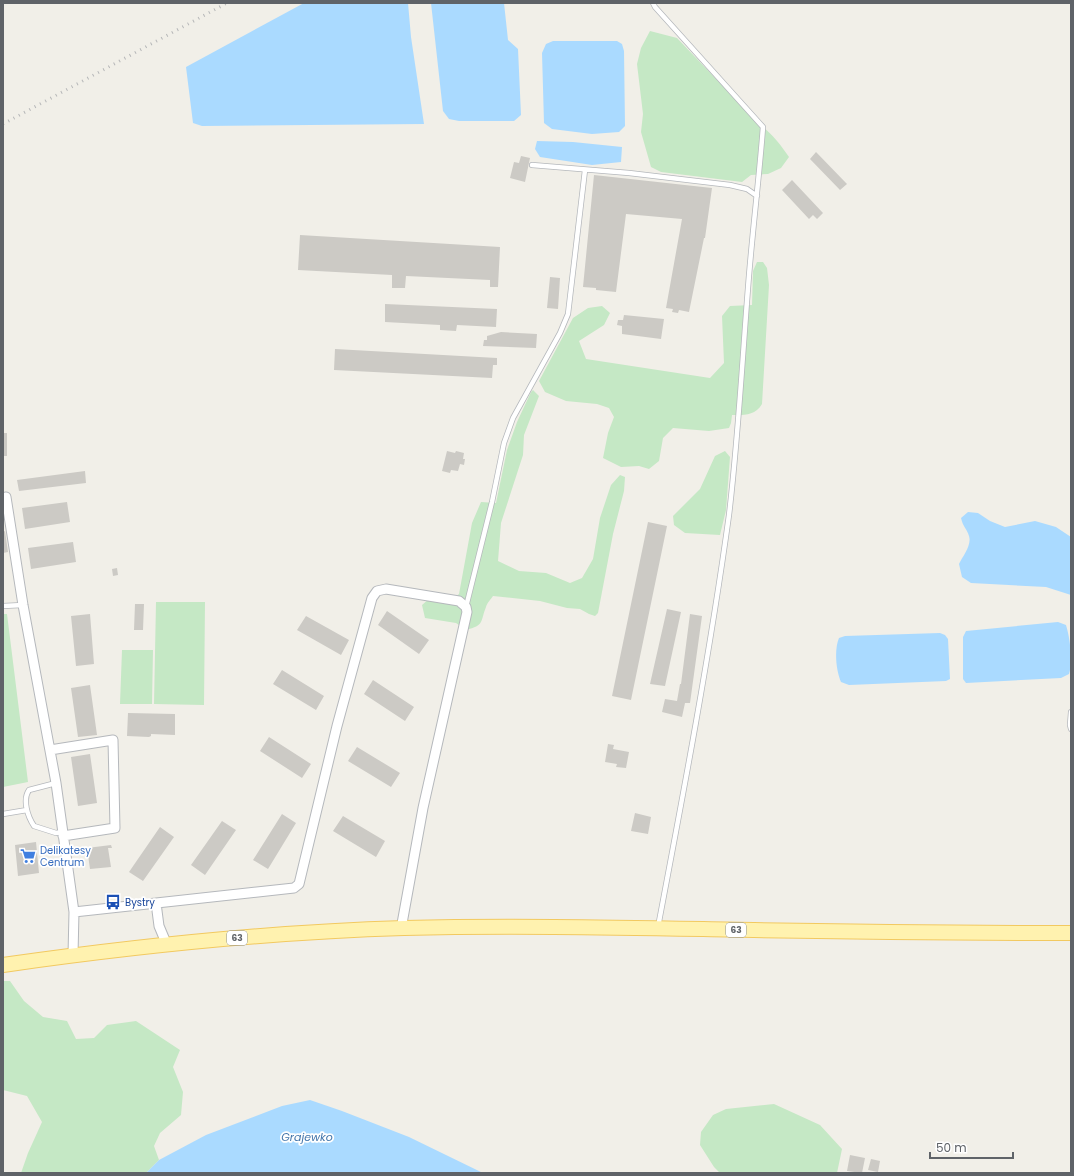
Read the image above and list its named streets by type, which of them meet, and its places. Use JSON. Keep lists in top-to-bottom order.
{
  "streets": {
    "main road": ["63"]
  },
  "water": ["Grajewko"],
  "places": {
    "supermarket": ["Delikatesy Centrum"],
    "bus stop": ["Bystry"]
  },
  "scale_bar": "50 m"
}
